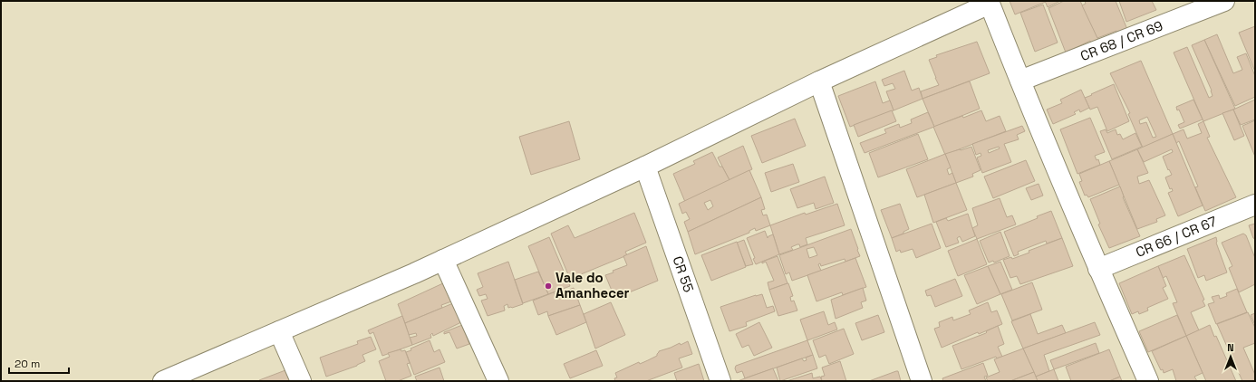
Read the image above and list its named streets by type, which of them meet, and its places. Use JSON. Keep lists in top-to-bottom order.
{
  "streets": {
    "street": ["CR 68 / CR 69", "CR 66 / CR 67", "CR 55"]
  },
  "places": ["Vale do Amanhecer"],
  "scale_bar": "20 m",
  "north": "top"
}
